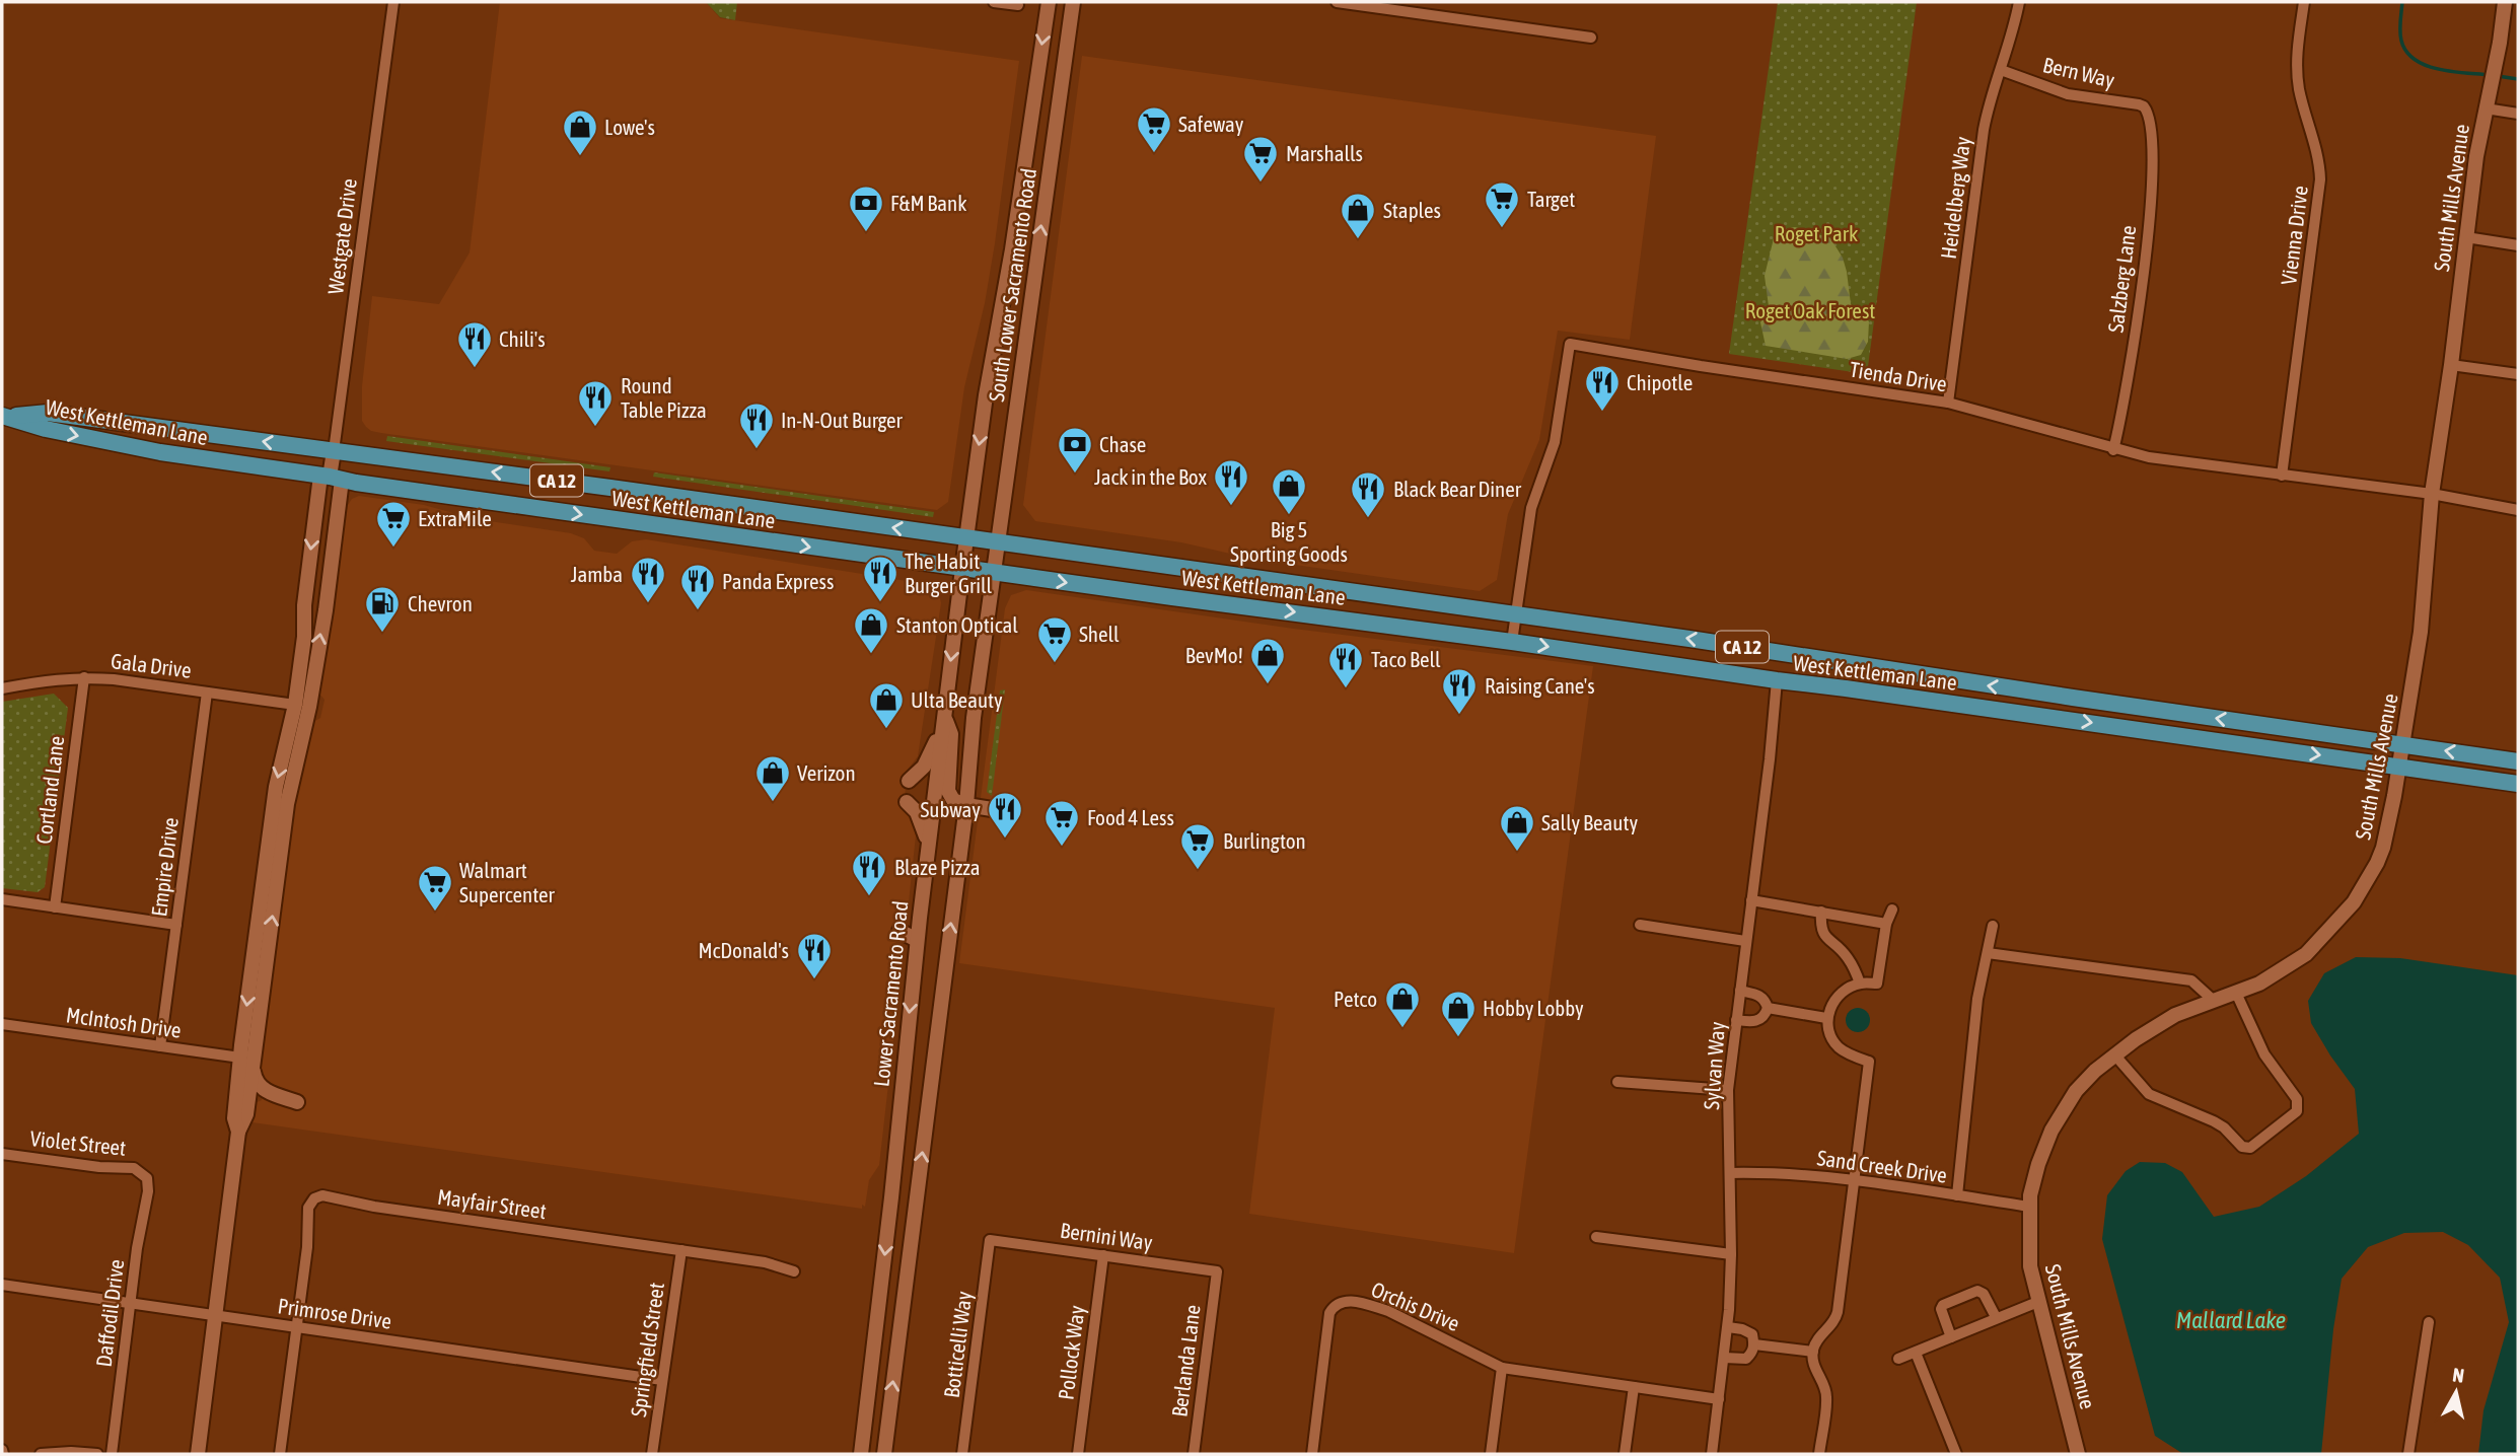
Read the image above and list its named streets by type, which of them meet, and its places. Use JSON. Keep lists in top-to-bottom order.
{
  "streets": {
    "main road": [
      "South Mills Avenue",
      "Westgate Drive",
      "South Lower Sacramento Road",
      "West Kettleman Lane",
      "CA 12",
      "Lower Sacramento Road"
    ],
    "street": [
      "Bern Way",
      "Heidelberg Way",
      "Vienna Drive",
      "Salzberg Lane",
      "Tienda Drive",
      "Gala Drive",
      "Cortland Lane",
      "Empire Drive",
      "McIntosh Drive",
      "Sylvan Way",
      "Violet Street",
      "Sand Creek Drive",
      "Mayfair Street",
      "Bernini Way",
      "Orchis Drive",
      "Daffodil Drive",
      "Primrose Drive",
      "Botticelli Way",
      "Springfield Street",
      "Pollock Way",
      "Berlanda Lane"
    ]
  },
  "crossings": [
    ["Bern Way", "Heidelberg Way"],
    ["Bern Way", "Salzberg Lane"],
    ["Heidelberg Way", "Tienda Drive"],
    ["South Mills Avenue", "Tienda Drive"],
    ["South Mills Avenue", "West Kettleman Lane"],
    ["South Mills Avenue", "Sand Creek Drive"],
    ["Vienna Drive", "Tienda Drive"],
    ["Westgate Drive", "West Kettleman Lane"],
    ["Salzberg Lane", "Tienda Drive"],
    ["South Lower Sacramento Road", "West Kettleman Lane"],
    ["South Lower Sacramento Road", "Lower Sacramento Road"],
    ["Tienda Drive", "West Kettleman Lane"],
    ["West Kettleman Lane", "Lower Sacramento Road"],
    ["West Kettleman Lane", "Sylvan Way"],
    ["Gala Drive", "Cortland Lane"],
    ["Gala Drive", "Empire Drive"],
    ["Empire Drive", "McIntosh Drive"],
    ["Sylvan Way", "Sand Creek Drive"],
    ["Violet Street", "Daffodil Drive"],
    ["Mayfair Street", "Primrose Drive"],
    ["Mayfair Street", "Springfield Street"],
    ["Bernini Way", "Botticelli Way"],
    ["Bernini Way", "Pollock Way"],
    ["Bernini Way", "Berlanda Lane"],
    ["Daffodil Drive", "Primrose Drive"],
    ["Primrose Drive", "Springfield Street"]
  ],
  "water": ["Mallard Lake"],
  "parks": ["Roget Park", "Roget Oak Forest"],
  "places": {
    "supermarket": [
      "Safeway",
      "Marshalls",
      "Target",
      "ExtraMile",
      "Shell",
      "Food 4 Less",
      "Burlington",
      "Walmart Supercenter"
    ],
    "shop": [
      "Lowe's",
      "Staples",
      "Big 5 Sporting Goods",
      "Stanton Optical",
      "BevMo!",
      "Ulta Beauty",
      "Verizon",
      "Sally Beauty",
      "Petco",
      "Hobby Lobby"
    ],
    "bank": ["F&M Bank", "Chase"],
    "restaurant": [
      "Chili's",
      "Chipotle",
      "Round Table Pizza",
      "In-N-Out Burger",
      "Jack in the Box",
      "Black Bear Diner",
      "The Habit Burger Grill",
      "Jamba",
      "Panda Express",
      "Taco Bell",
      "Raising Cane's",
      "Subway",
      "Blaze Pizza",
      "McDonald's"
    ],
    "fuel station": ["Chevron"]
  },
  "north": "top"
}
